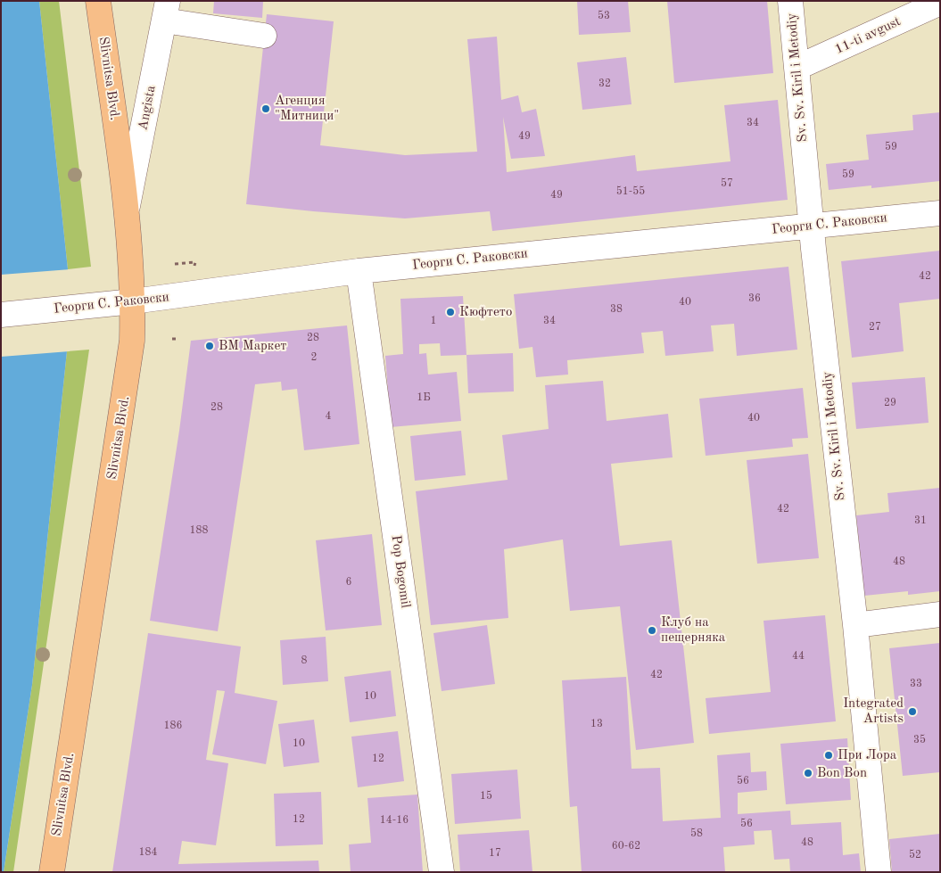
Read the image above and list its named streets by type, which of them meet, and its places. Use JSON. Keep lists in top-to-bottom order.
{
  "streets": {
    "main road": ["Slivnitsa Blvd."],
    "street": [
      "11-ti avgust",
      "Sv. Sv. Kiril i Metodiy",
      "Angista",
      "Георги С. Раковски",
      "Pop Bogomil"
    ]
  },
  "crossings": [
    ["11-ti avgust", "Sv. Sv. Kiril i Metodiy"],
    ["Sv. Sv. Kiril i Metodiy", "Георги С. Раковски"],
    ["Slivnitsa Blvd.", "Angista"],
    ["Slivnitsa Blvd.", "Георги С. Раковски"],
    ["Георги С. Раковски", "Pop Bogomil"]
  ],
  "places": [
    "Агенция \"Митници\"",
    "Кюфтето",
    "ВМ Маркет",
    "Клуб на пещерняка",
    "Integrated Artists",
    "При Лора",
    "Bon Bon"
  ],
  "house_numbers": [
    "53",
    "32",
    "34",
    "49",
    "59",
    "59",
    "57",
    "51-55",
    "49",
    "42",
    "36",
    "40",
    "38",
    "1",
    "34",
    "27",
    "28",
    "2",
    "1Б",
    "29",
    "28",
    "4",
    "40",
    "42",
    "31",
    "188",
    "48",
    "6",
    "44",
    "8",
    "42",
    "33",
    "10",
    "13",
    "186",
    "35",
    "10",
    "12",
    "56",
    "15",
    "12",
    "14-16",
    "56",
    "58",
    "48",
    "60-62",
    "184",
    "17",
    "52"
  ]
}
